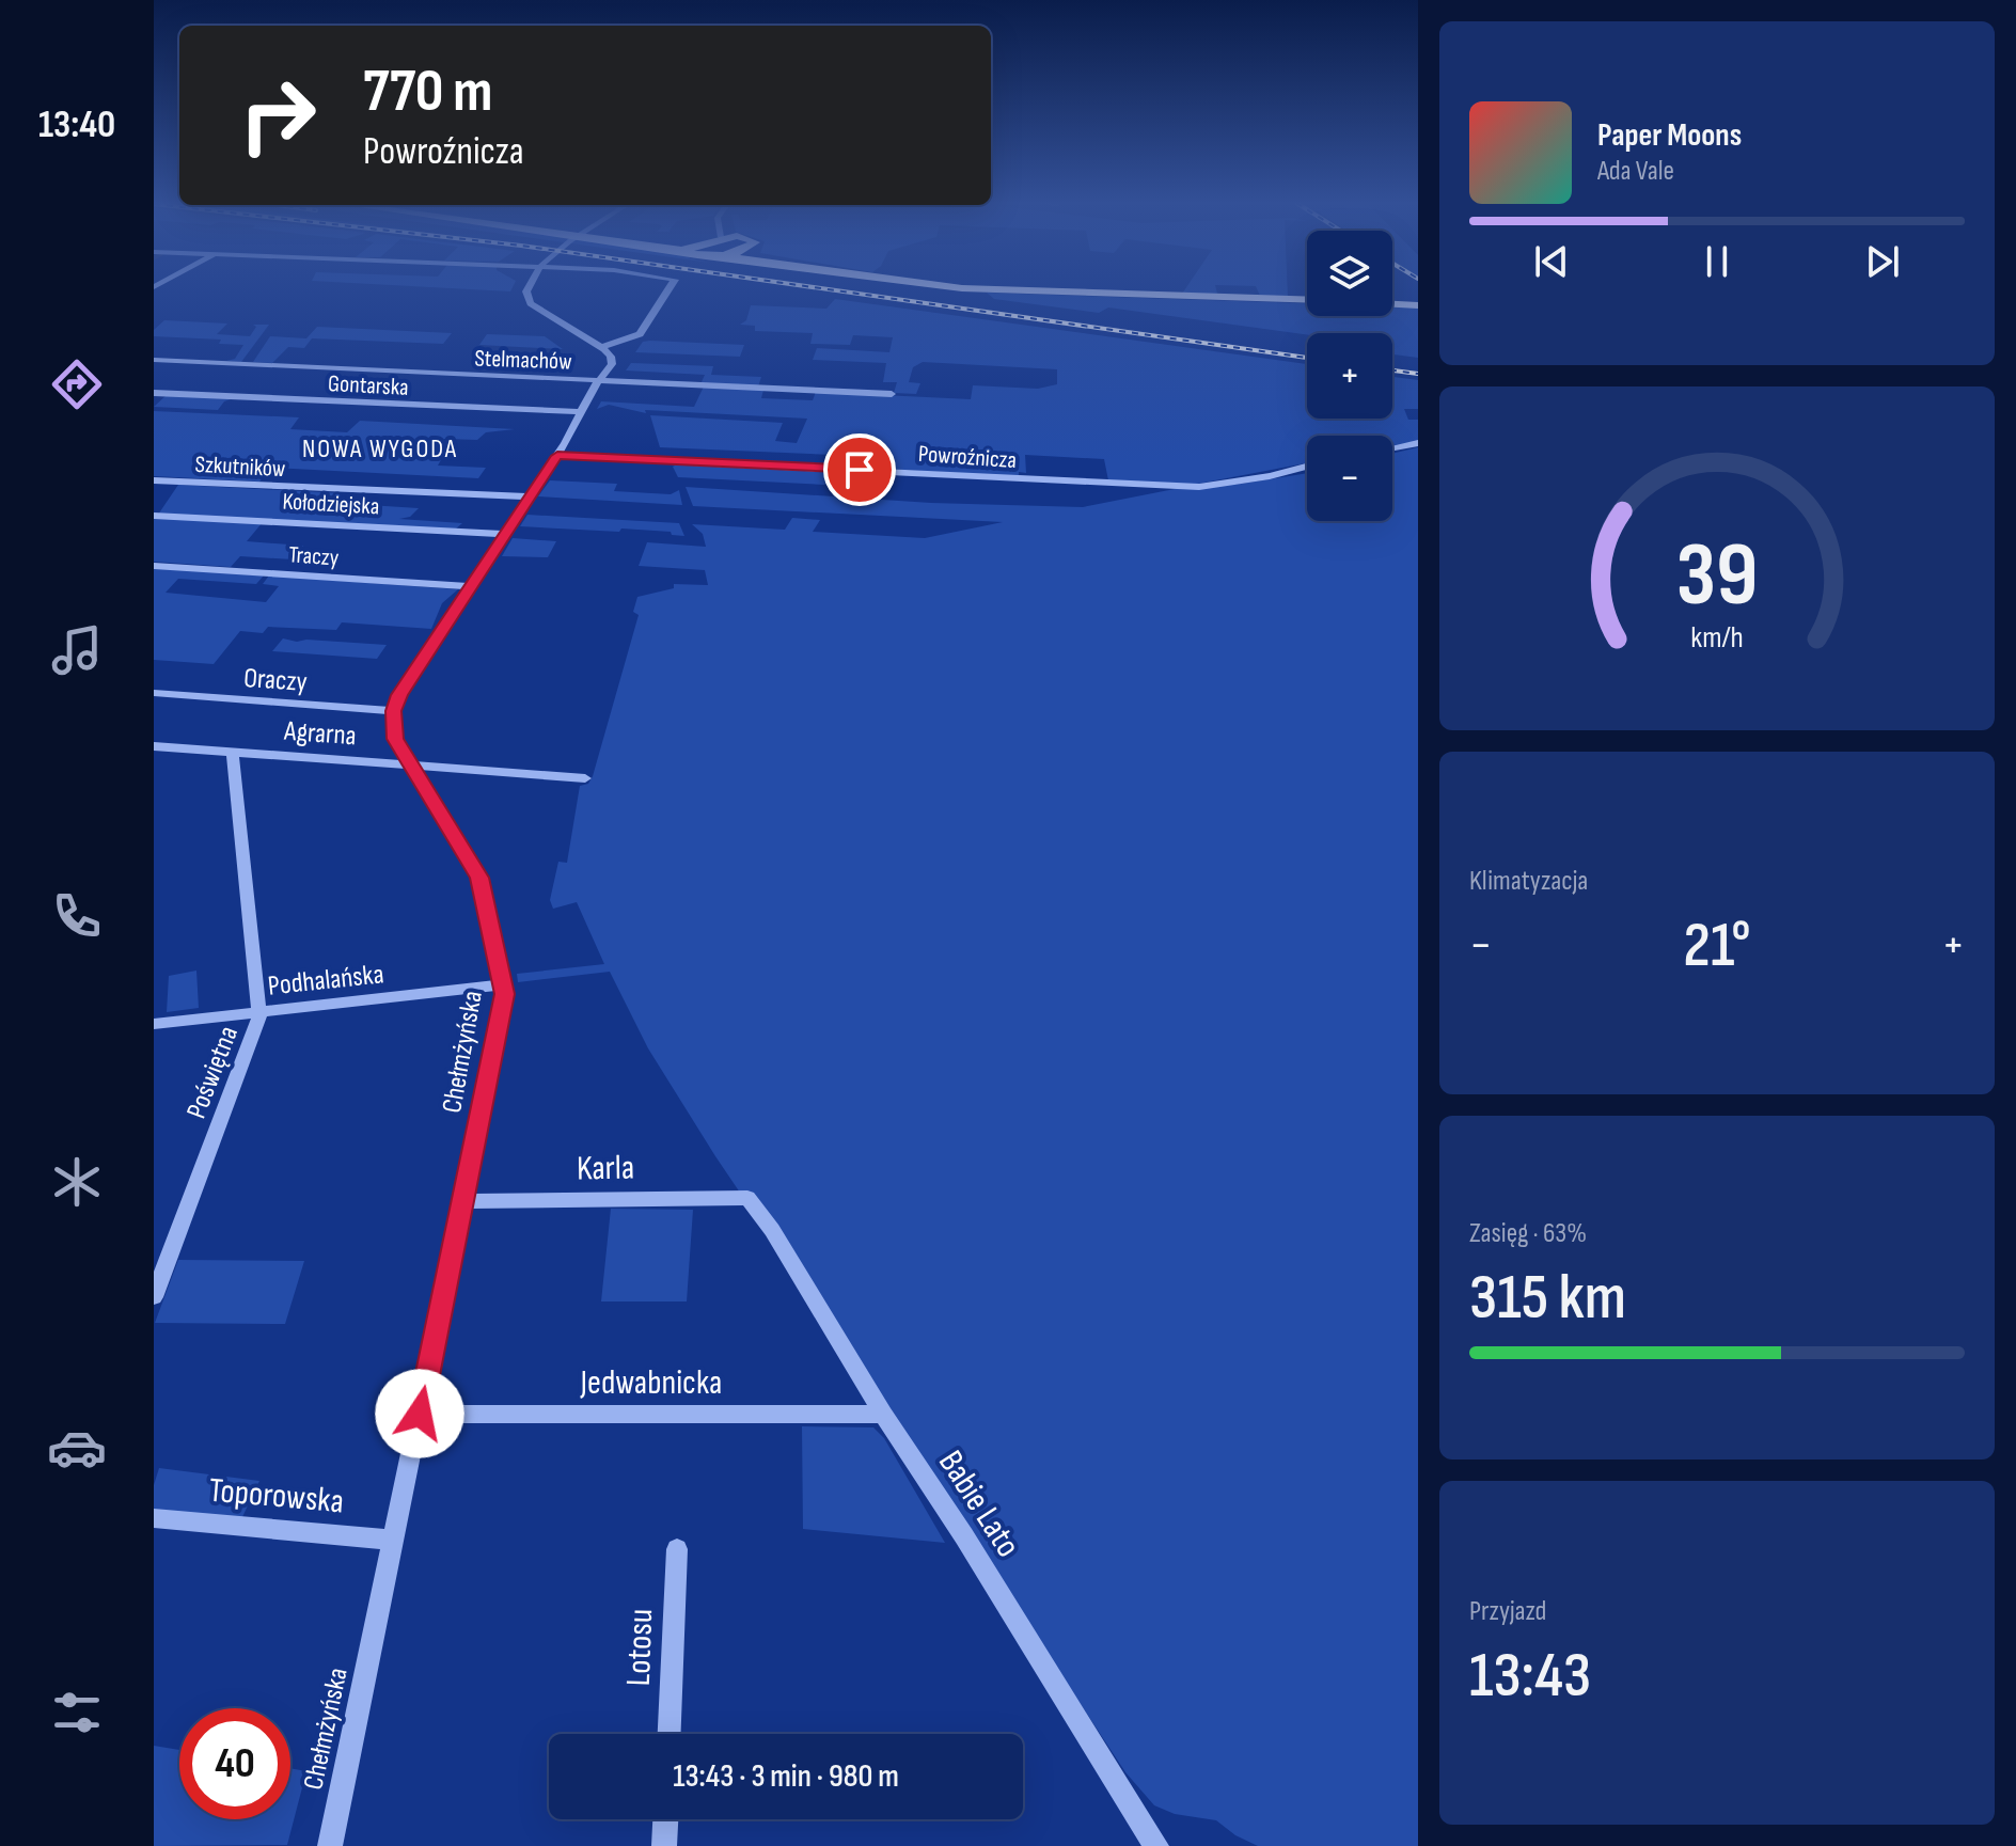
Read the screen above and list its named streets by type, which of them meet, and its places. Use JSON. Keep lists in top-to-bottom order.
{
  "streets": {
    "street": [
      "Stelmachów",
      "Gontarska",
      "Powroźnicza",
      "Szkutników",
      "Kołodziejska",
      "Traczy",
      "Oraczy",
      "Agrarna",
      "Podhalańska",
      "Chełmżyńska",
      "Poświętna",
      "Karla",
      "Jedwabnicka",
      "Toporowska",
      "Babie Lato",
      "Lotosu"
    ]
  },
  "crossings": [
    ["Oraczy", "Chełmżyńska"],
    ["Agrarna", "Chełmżyńska"],
    ["Agrarna", "Poświętna"],
    ["Podhalańska", "Chełmżyńska"],
    ["Podhalańska", "Poświętna"],
    ["Chełmżyńska", "Karla"],
    ["Chełmżyńska", "Jedwabnicka"],
    ["Chełmżyńska", "Toporowska"],
    ["Karla", "Babie Lato"],
    ["Jedwabnicka", "Babie Lato"]
  ],
  "districts": ["NOWA WYGODA"],
  "page": {
    "tabs": "13:40",
    "turn": ["770 m", "Powroźnicza"],
    "song": ["Paper Moons", "Ada Vale"],
    "map_buttons": ["+", "−"],
    "tile": [
      "Klimatyzacja",
      ["Zasięg · 63%", "315 km"],
      ["Przyjazd", "13:43"]
    ],
    "heat": ["−", "21°", "+"],
    "limit": "40",
    "trip": "13:43 · 3 min · 980 m",
    "gauge": ["39", "km/h"]
  }
}
